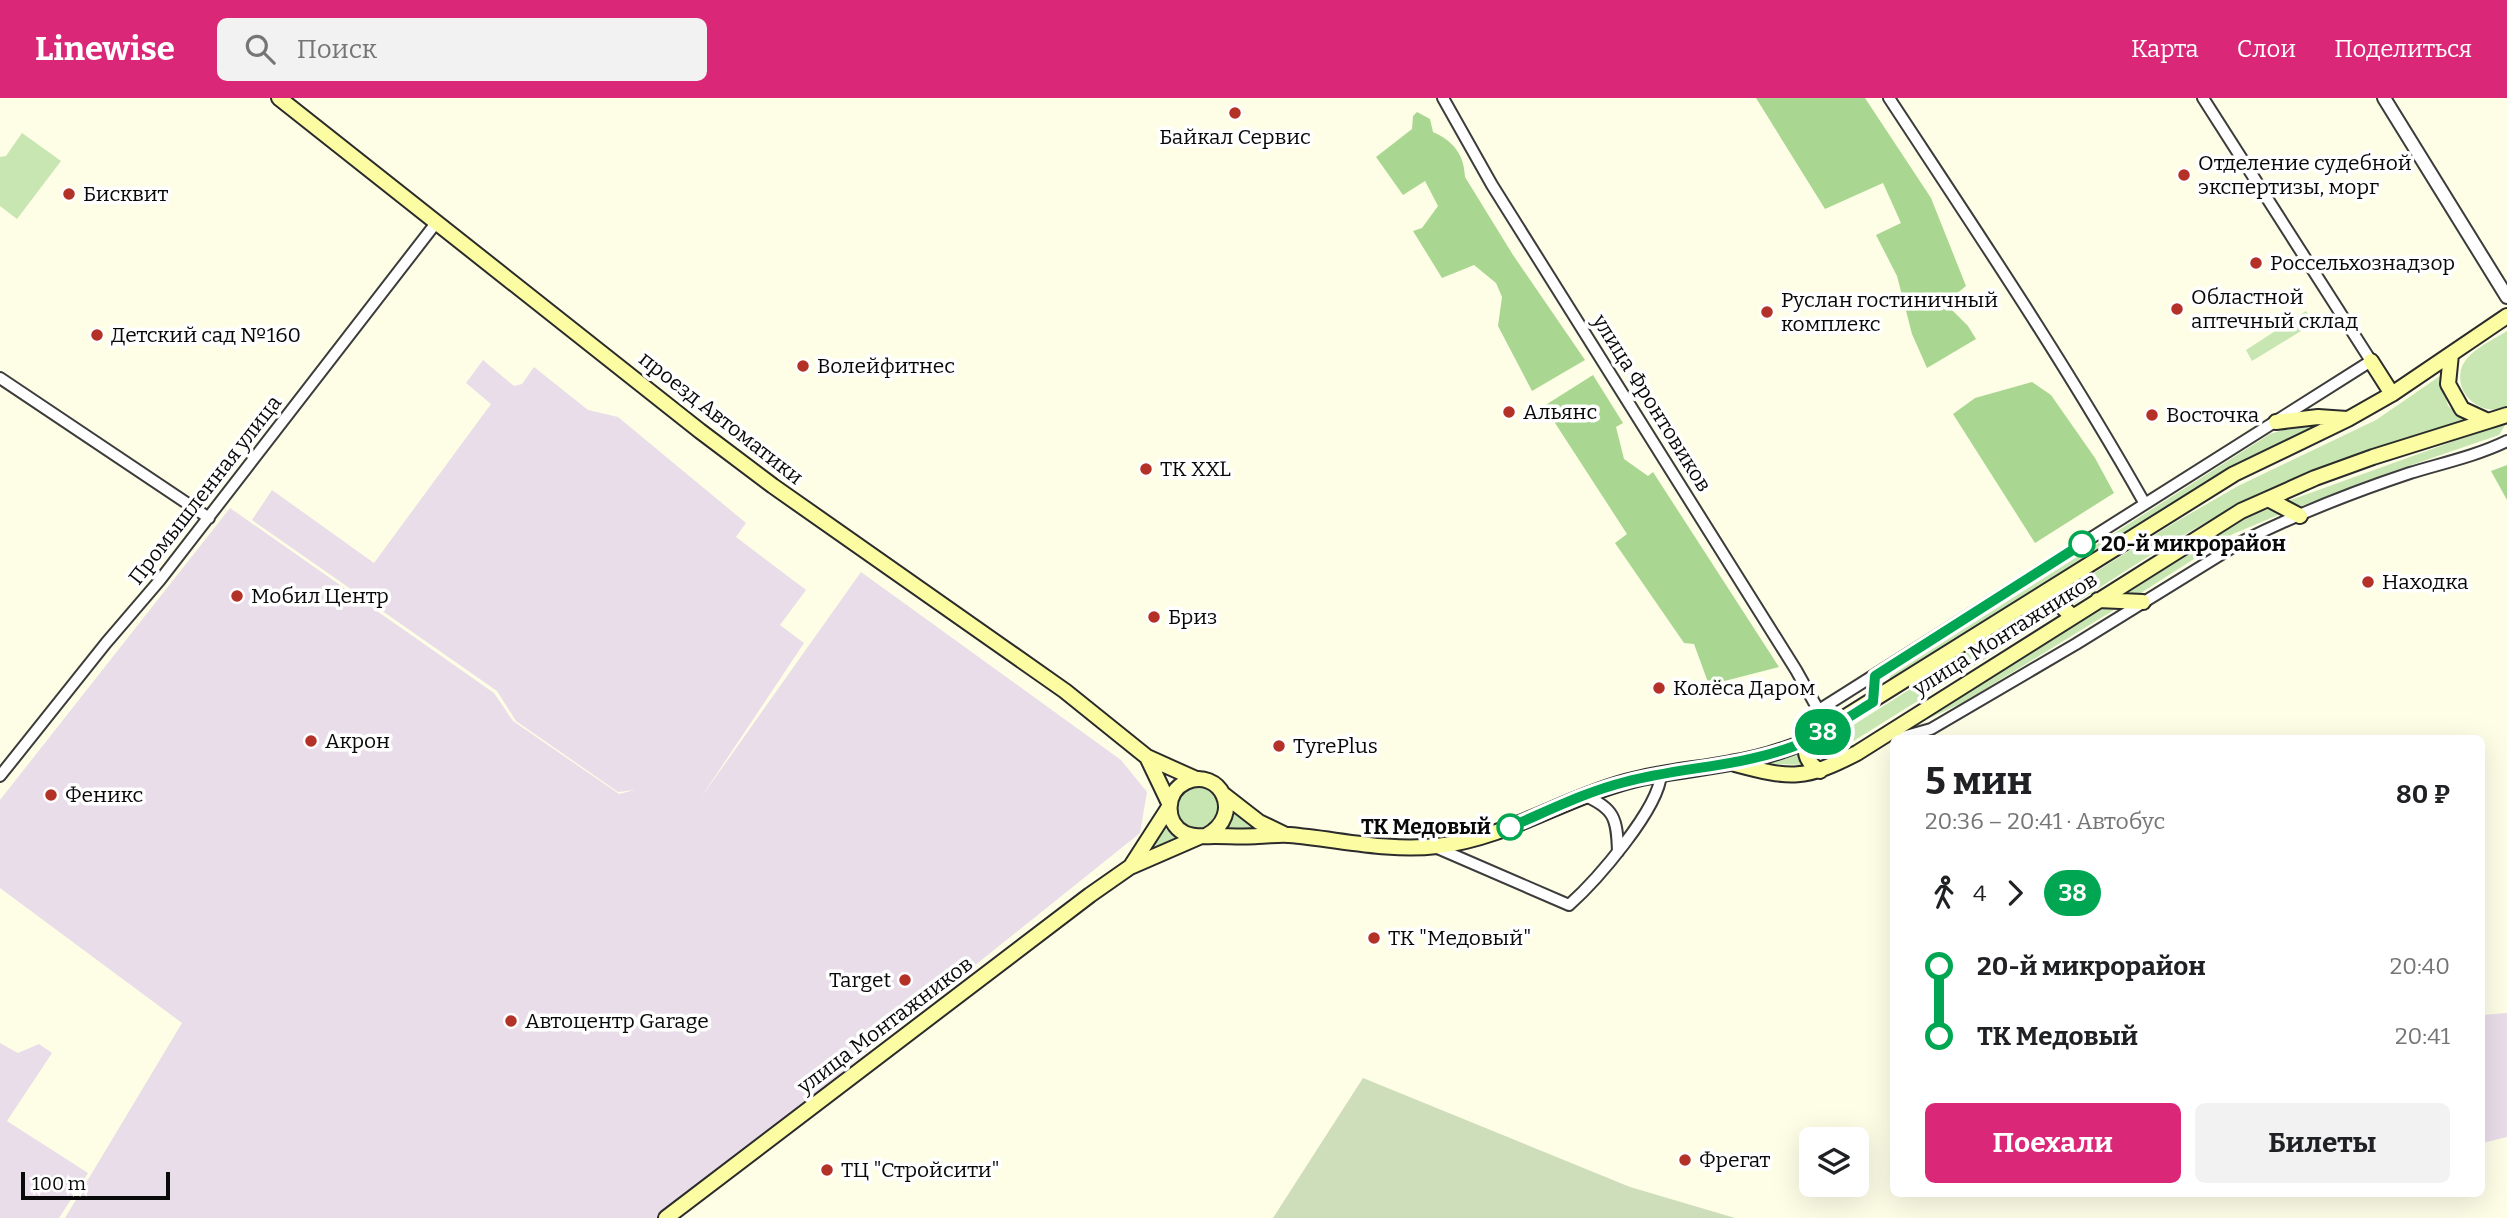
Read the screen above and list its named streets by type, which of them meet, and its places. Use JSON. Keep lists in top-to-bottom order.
{
  "streets": {
    "main road": ["проезд Автоматики", "улица Монтажников"],
    "street": ["улица Фронтовиков", "Промышленная улица"]
  },
  "crossings": [
    ["улица Фронтовиков", "улица Монтажников"],
    ["проезд Автоматики", "Промышленная улица"],
    ["проезд Автоматики", "улица Монтажников"]
  ],
  "places": [
    "Байкал Сервис",
    "Отделение судебной экспертизы, морг",
    "Бисквит",
    "Россельхознадзор",
    "Областной аптечный склад",
    "Руслан гостиничный комплекс",
    "Детский сад №160",
    "Волейфитнес",
    "Альянс",
    "Восточка",
    "ТК XXL",
    "20-й микрорайон",
    "Находка",
    "Мобил Центр",
    "Бриз",
    "Колёса Даром",
    "Акрон",
    "TyrePlus",
    "Феникс",
    "ТК Медовый",
    "ТК \"Медовый\"",
    "Target",
    "Автоцентр Garage",
    "Фрегат",
    "ТЦ \"Стройсити\""
  ],
  "lines": ["bus line 38"],
  "scale_bar": "100 m",
  "page": {
    "header": "Linewise",
    "search": "Поиск",
    "nav": ["Карта", "Слои", "Поделиться"],
    "on_map": "38",
    "heading": ["5 мин", "20:36 – 20:41 · Автобус", "80 ₽"],
    "legs": ["4", "38"],
    "list": [
      {
        "name": "20-й микрорайон",
        "value": "20:40"
      },
      {
        "name": "ТК Медовый",
        "value": "20:41"
      }
    ],
    "buttons": ["Поехали", "Билеты"],
    "scale": "100 m"
  }
}
